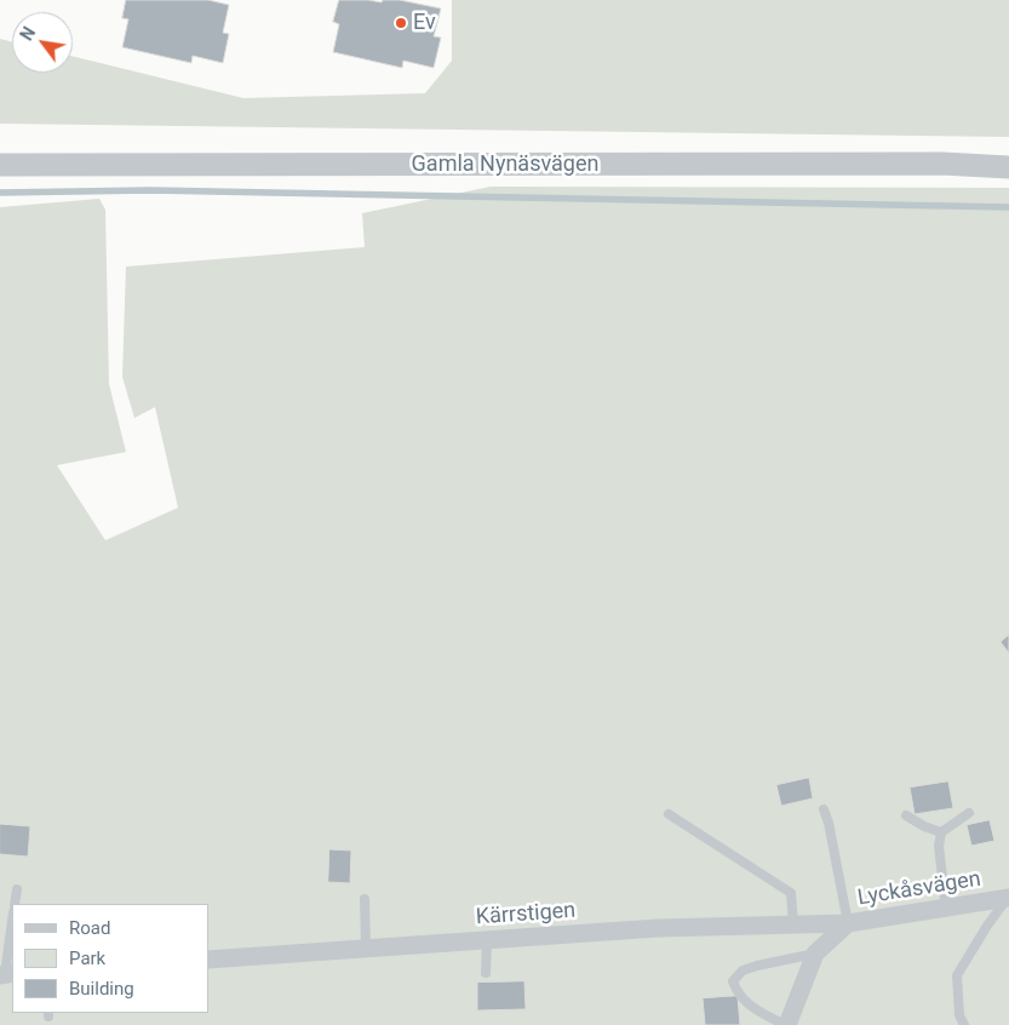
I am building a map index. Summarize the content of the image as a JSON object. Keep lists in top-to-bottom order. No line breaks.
{"streets":{"street":["Gamla Nynäsvägen","Lyckåsvägen","Kärrstigen"]},"crossings":[["Lyckåsvägen","Kärrstigen"]],"places":["Ev"],"legend":["Road","Park","Building"],"north":"top left"}
